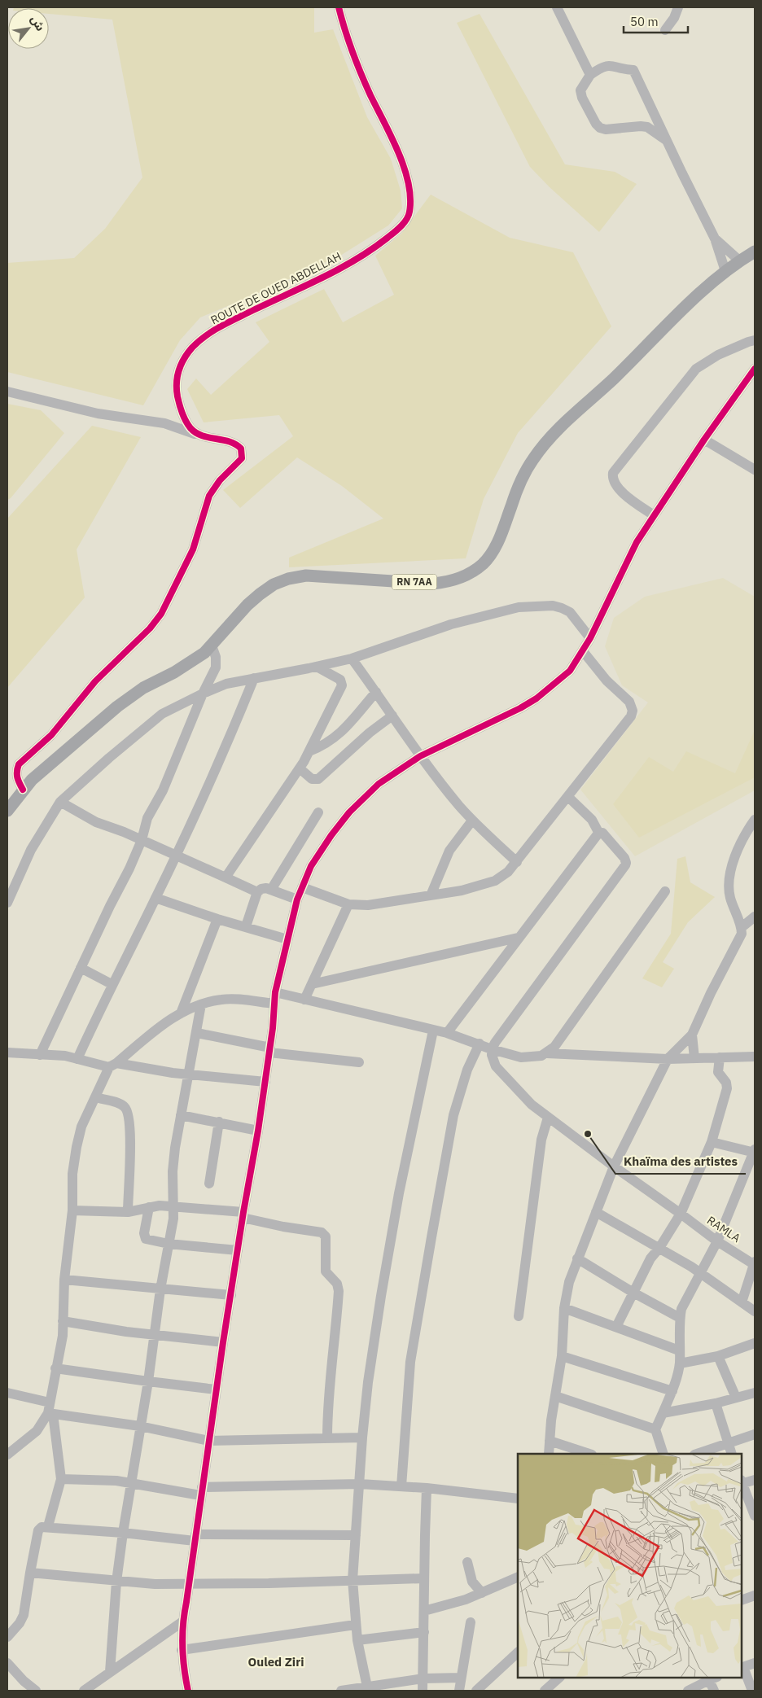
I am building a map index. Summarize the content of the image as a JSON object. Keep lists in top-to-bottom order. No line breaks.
{"streets":{"main road":["RN 7AA"],"street":["ROUTE DE OUED ABDELLAH","RAMLA"]},"districts":["Ouled Ziri"],"places":["Khaïma des artistes"],"scale_bar":"50 m","north":"top right"}
